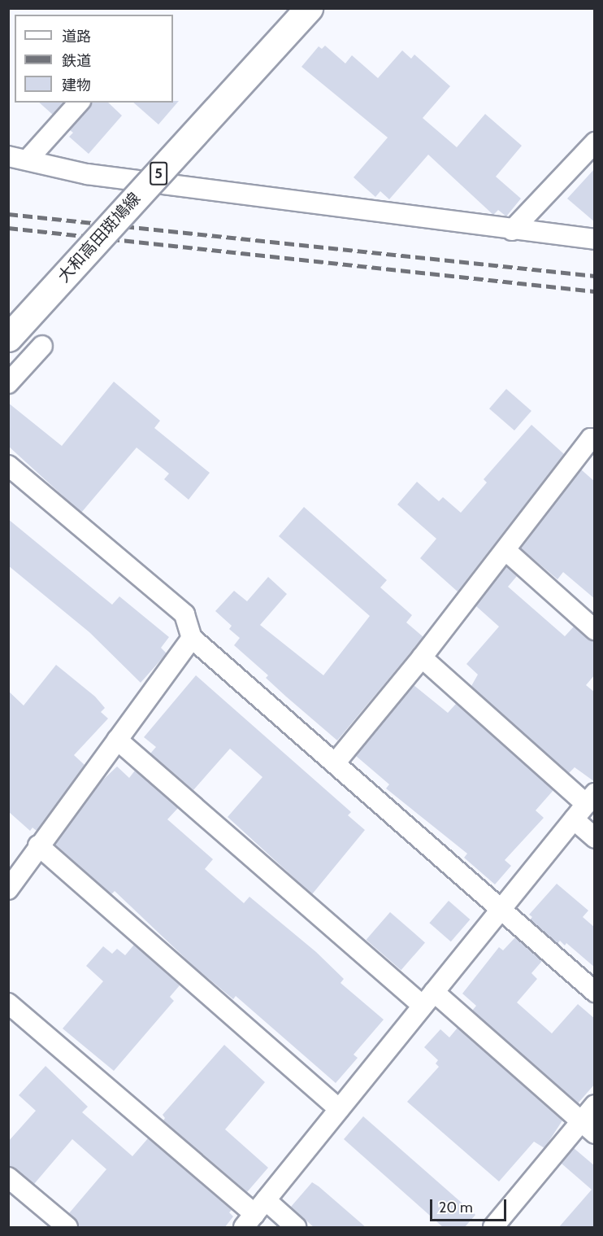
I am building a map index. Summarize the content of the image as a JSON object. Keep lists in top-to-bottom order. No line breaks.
{"streets":{"main road":["5","大和高田斑鳩線"]},"legend":["道路","鉄道","建物"],"scale_bar":"20 m"}
